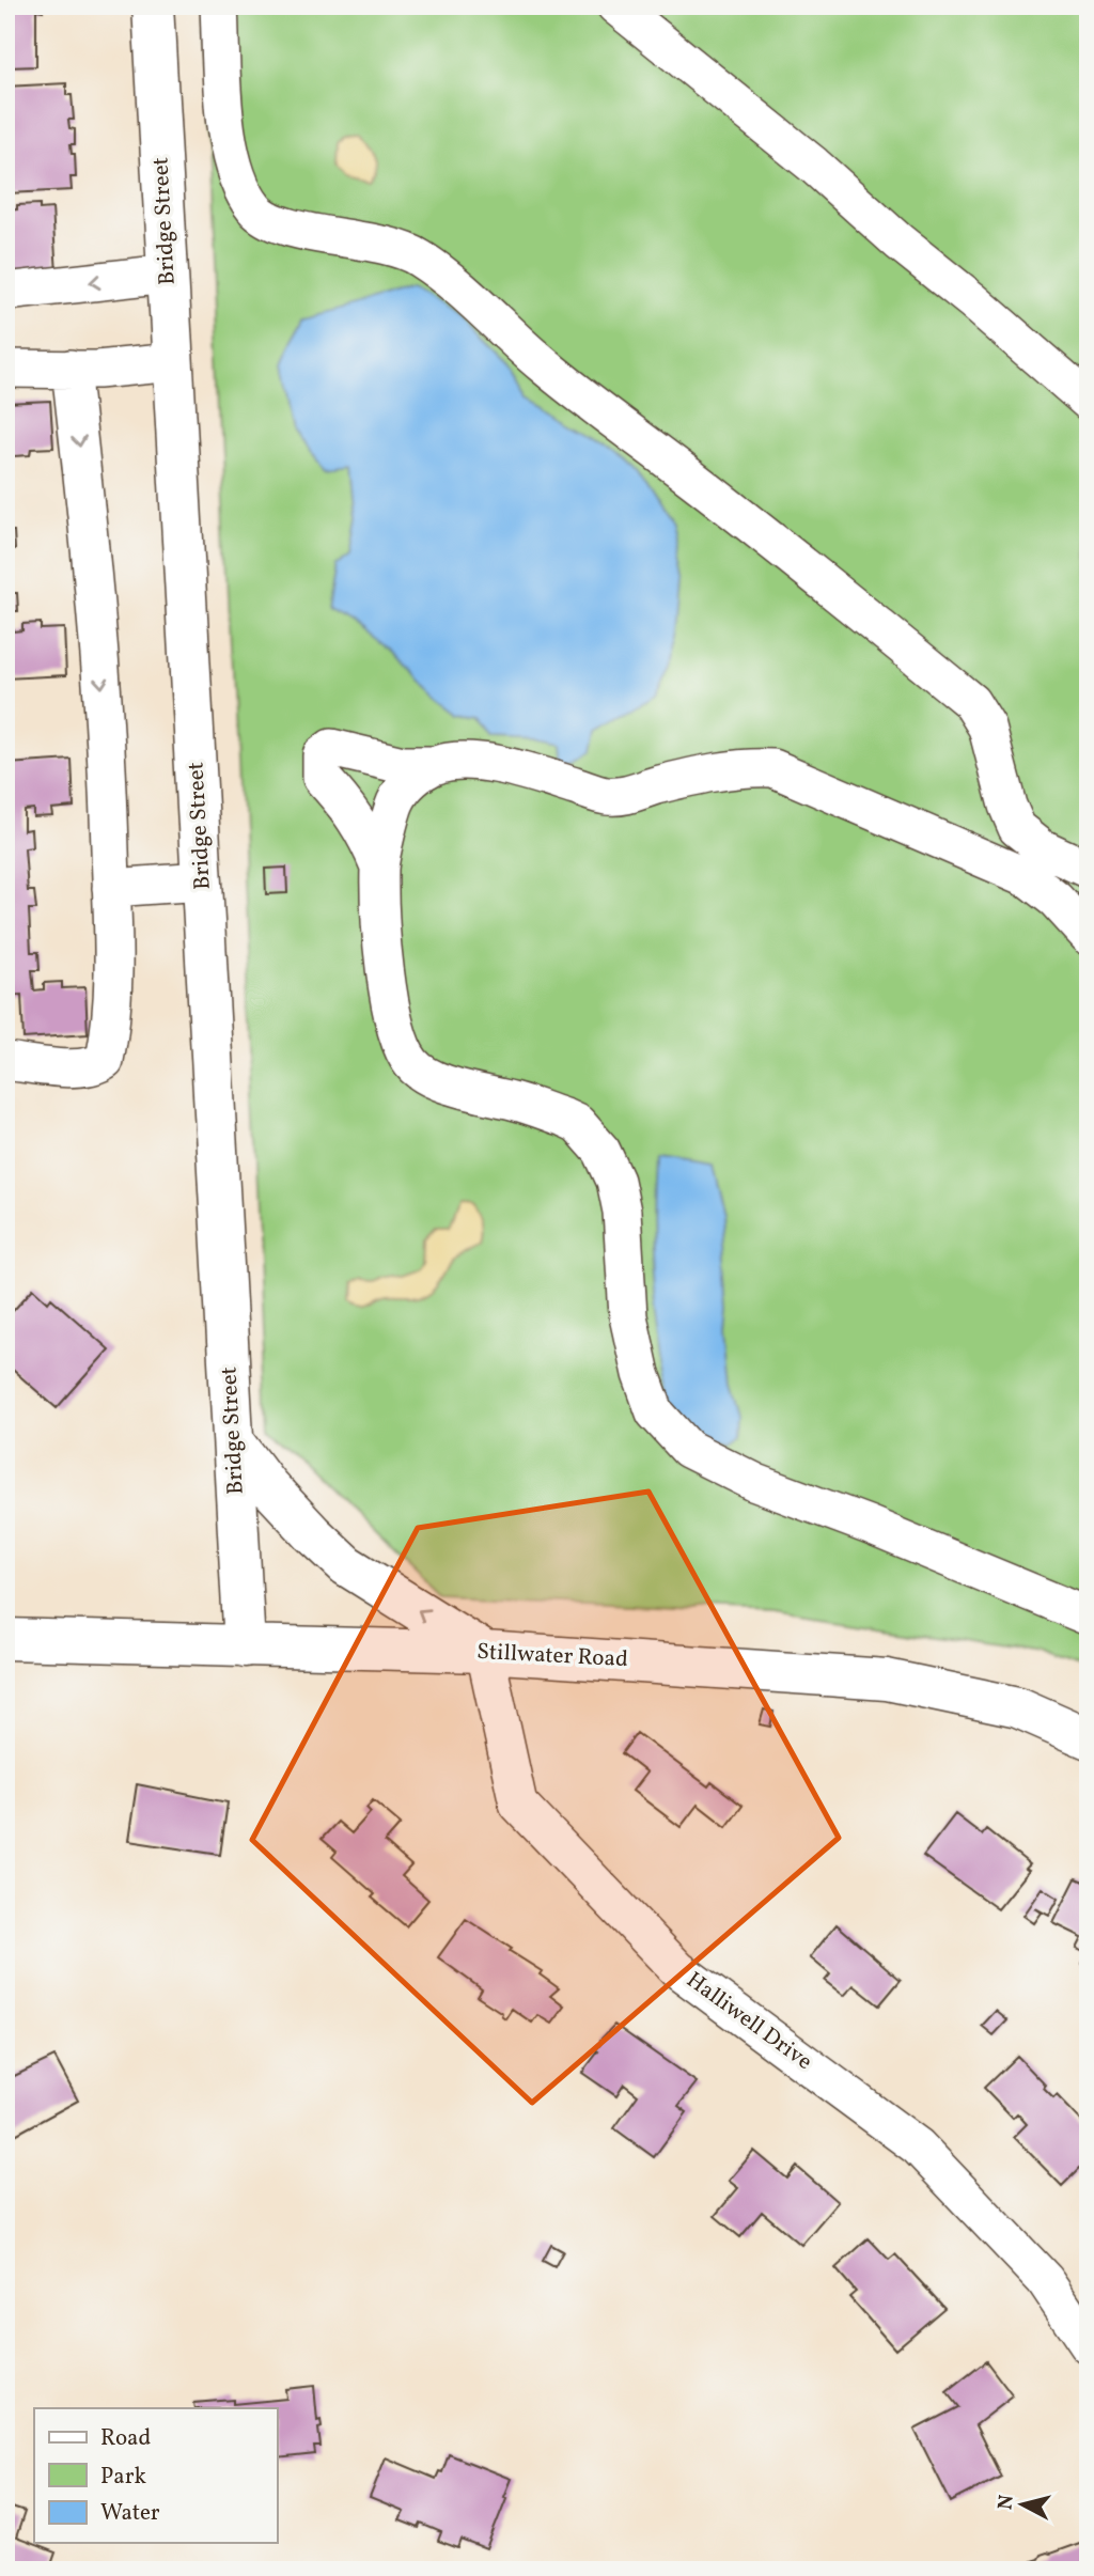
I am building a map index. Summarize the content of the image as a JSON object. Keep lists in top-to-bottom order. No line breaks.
{"streets":{"main road":["Bridge Street","Stillwater Road"],"street":["Halliwell Drive"]},"crossings":[["Bridge Street","Stillwater Road"],["Stillwater Road","Halliwell Drive"]],"legend":["Road","Park","Water"],"north":"left"}
